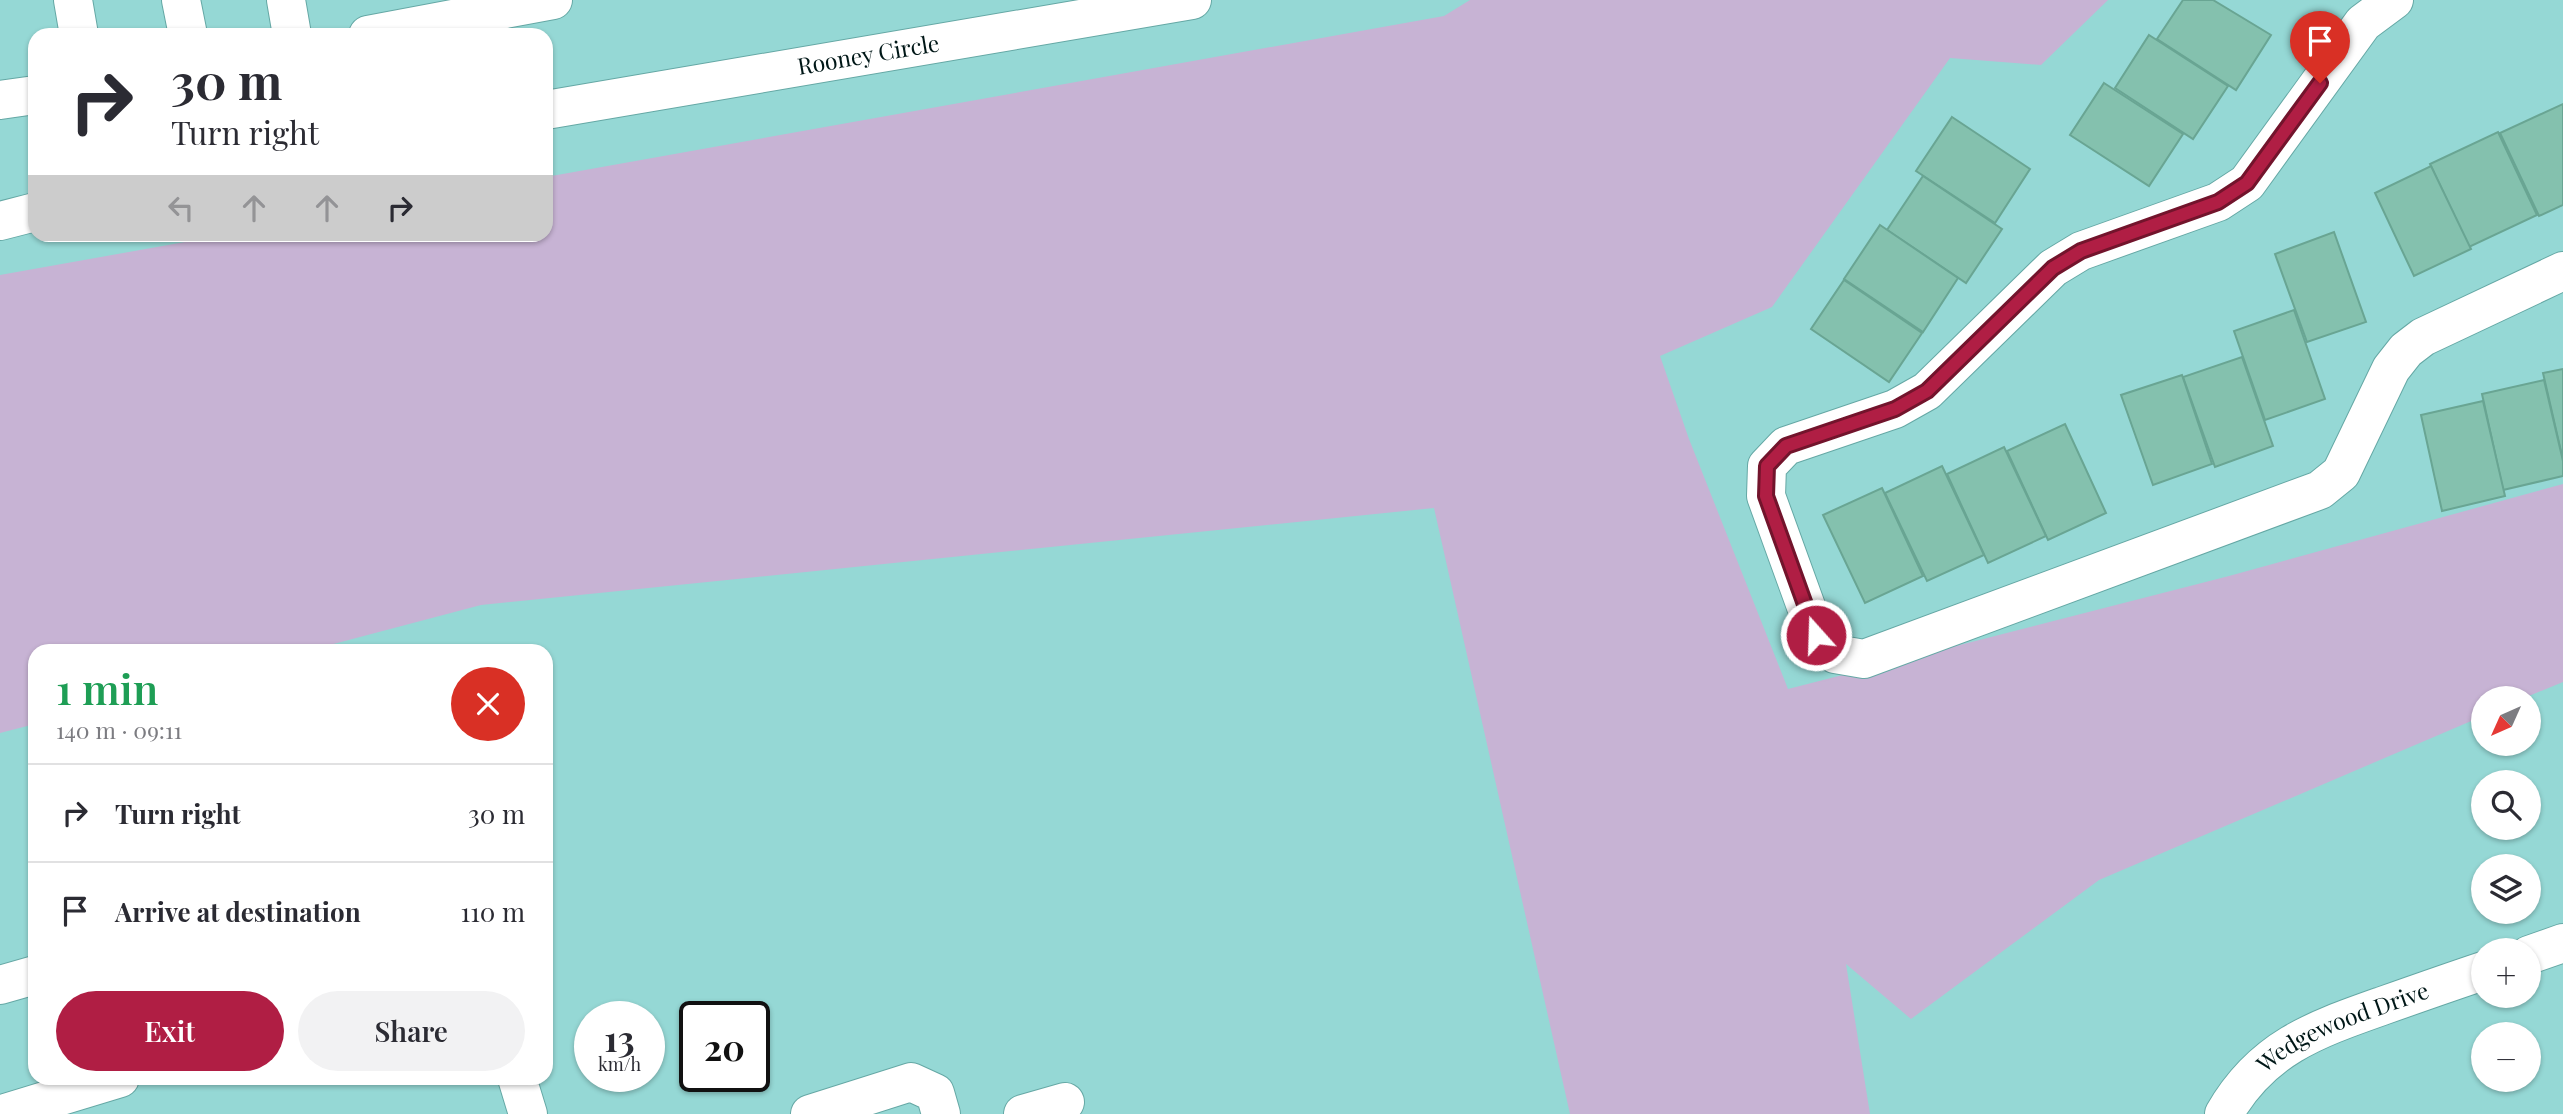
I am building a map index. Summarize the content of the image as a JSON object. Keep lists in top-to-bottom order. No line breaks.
{"streets":{"street":["Rooney Circle","Wedgewood Drive"]},"north":"bottom left","page":{"turn":["30 m","Turn right"],"heading":["1 min","140 m · 09:11"],"map_buttons":["+","−"],"list":[{"name":"Turn right","value":"30 m"},{"name":"Arrive at destination","value":"110 m"}],"buttons":["Exit","Share"],"speed":"13 km/h","limit":"20"}}
